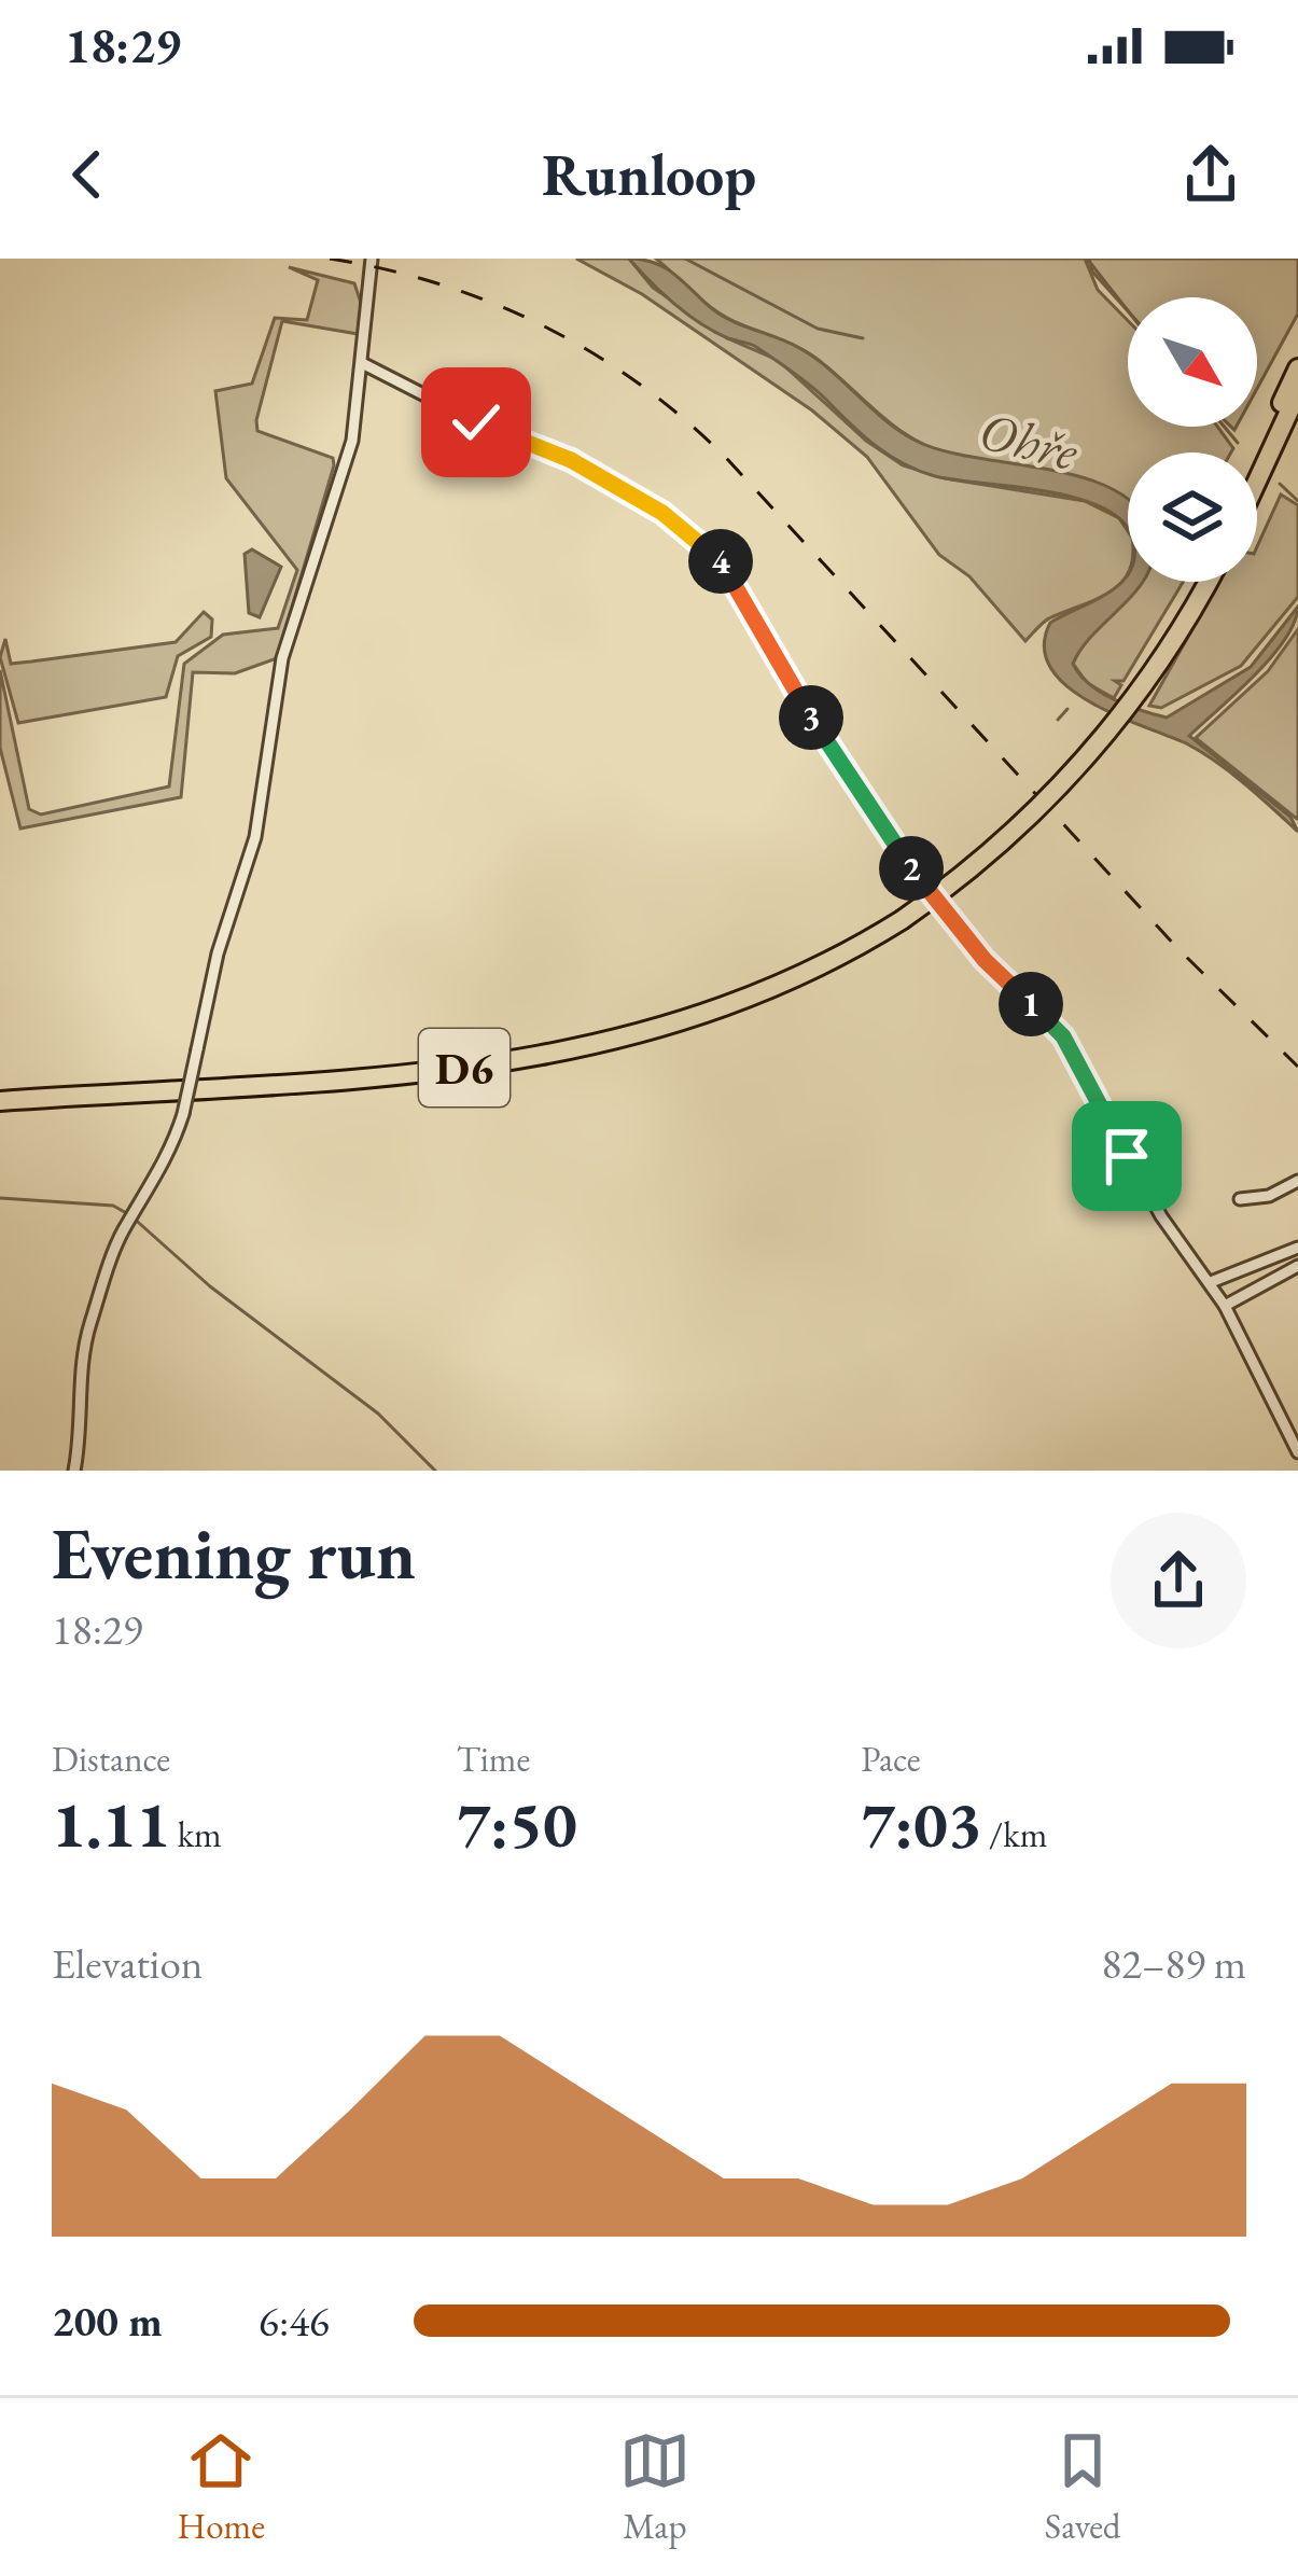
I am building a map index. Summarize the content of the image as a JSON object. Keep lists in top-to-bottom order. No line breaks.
{"streets":{"highway":["D6"]},"water":["Ohře"],"north":"bottom right","page":{"status":"18:29","header":"Runloop","pins":["4","3","2","1"],"heading":["Evening run","18:29"],"stats":[["Distance","1.11 km"],["Time","7:50"],["Pace","7:03 /km"]],"chart":["Elevation","82–89 m"],"list":[{"name":"200 m","note":"6:46"}],"tabs":["Home","Map","Saved"]}}
